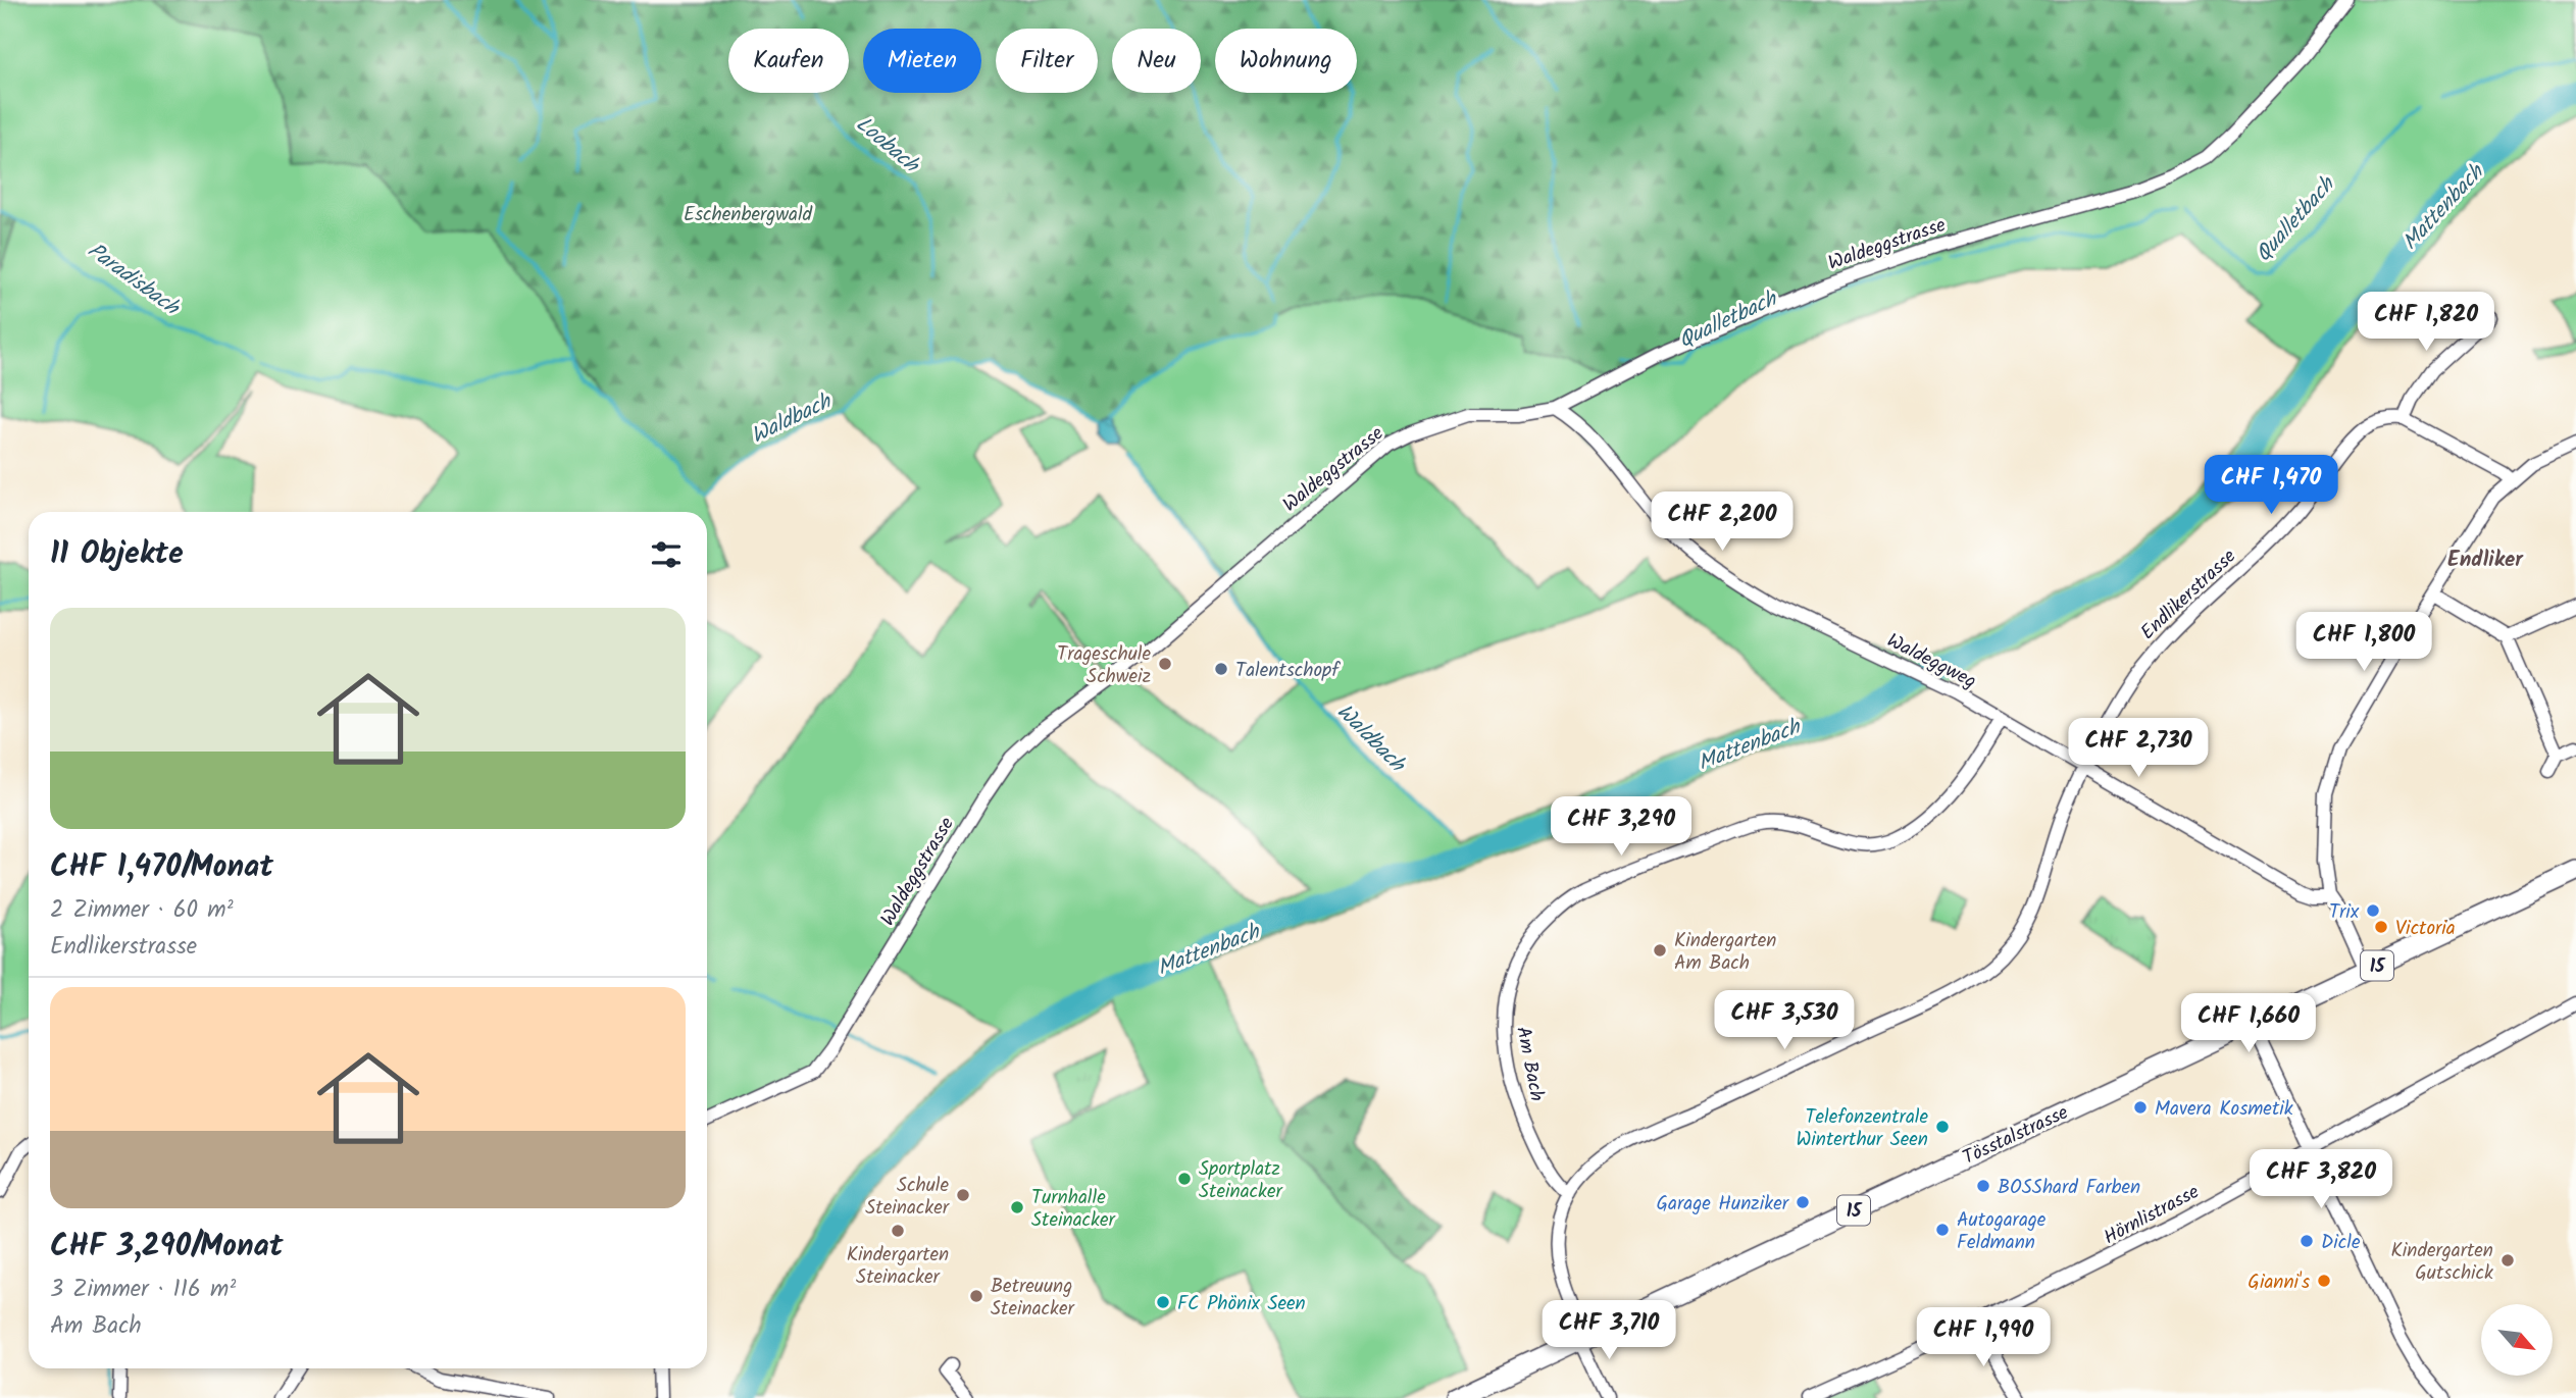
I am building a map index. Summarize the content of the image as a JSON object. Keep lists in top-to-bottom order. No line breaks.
{"streets":{"main road":["15","Tösstalstrasse"],"street":["Waldeggstrasse","Endlikerstrasse","Waldeggweg","Am Bach","Hörnlistrasse"]},"crossings":[["Waldeggstrasse","Waldeggweg"],["Endlikerstrasse","Waldeggweg"],["Endlikerstrasse","Am Bach"],["Endlikerstrasse","Tösstalstrasse"],["Waldeggweg","Am Bach"]],"districts":["Endliker"],"water":["Loobach","Mattenbach","Qualletbach","Paradisbach","Waldbach"],"parks":["Eschenbergwald"],"places":["Trageschule Schweiz","Talentschopf","Trix","Victoria","Kindergarten Am Bach","Mavera Kosmetik","Telefonzentrale Winterthur Seen","Sportplatz Steinacker","BOSShard Farben","Schule Steinacker","Garage Hunziker","Turnhalle Steinacker","Autogarage Feldmann","Kindergarten Steinacker","Dicle","Kindergarten Gutschick","Gianni's","Betreuung Steinacker","FC Phönix Seen"],"north":"bottom right","page":{"chip":["Kaufen","Mieten","Filter","Neu","Wohnung"],"price":["CHF 1,820","CHF 1,470","CHF 2,200","CHF 1,800","CHF 2,730","CHF 3,290","CHF 3,530","CHF 1,660","CHF 3,820","CHF 3,710","CHF 1,990"],"heading":"11 Objekte","list":[{"name":"CHF 1,470/Monat","note":"2 Zimmer · 60 m² · Endlikerstrasse"},{"name":"CHF 3,290/Monat","note":"3 Zimmer · 116 m² · Am Bach"}]}}
